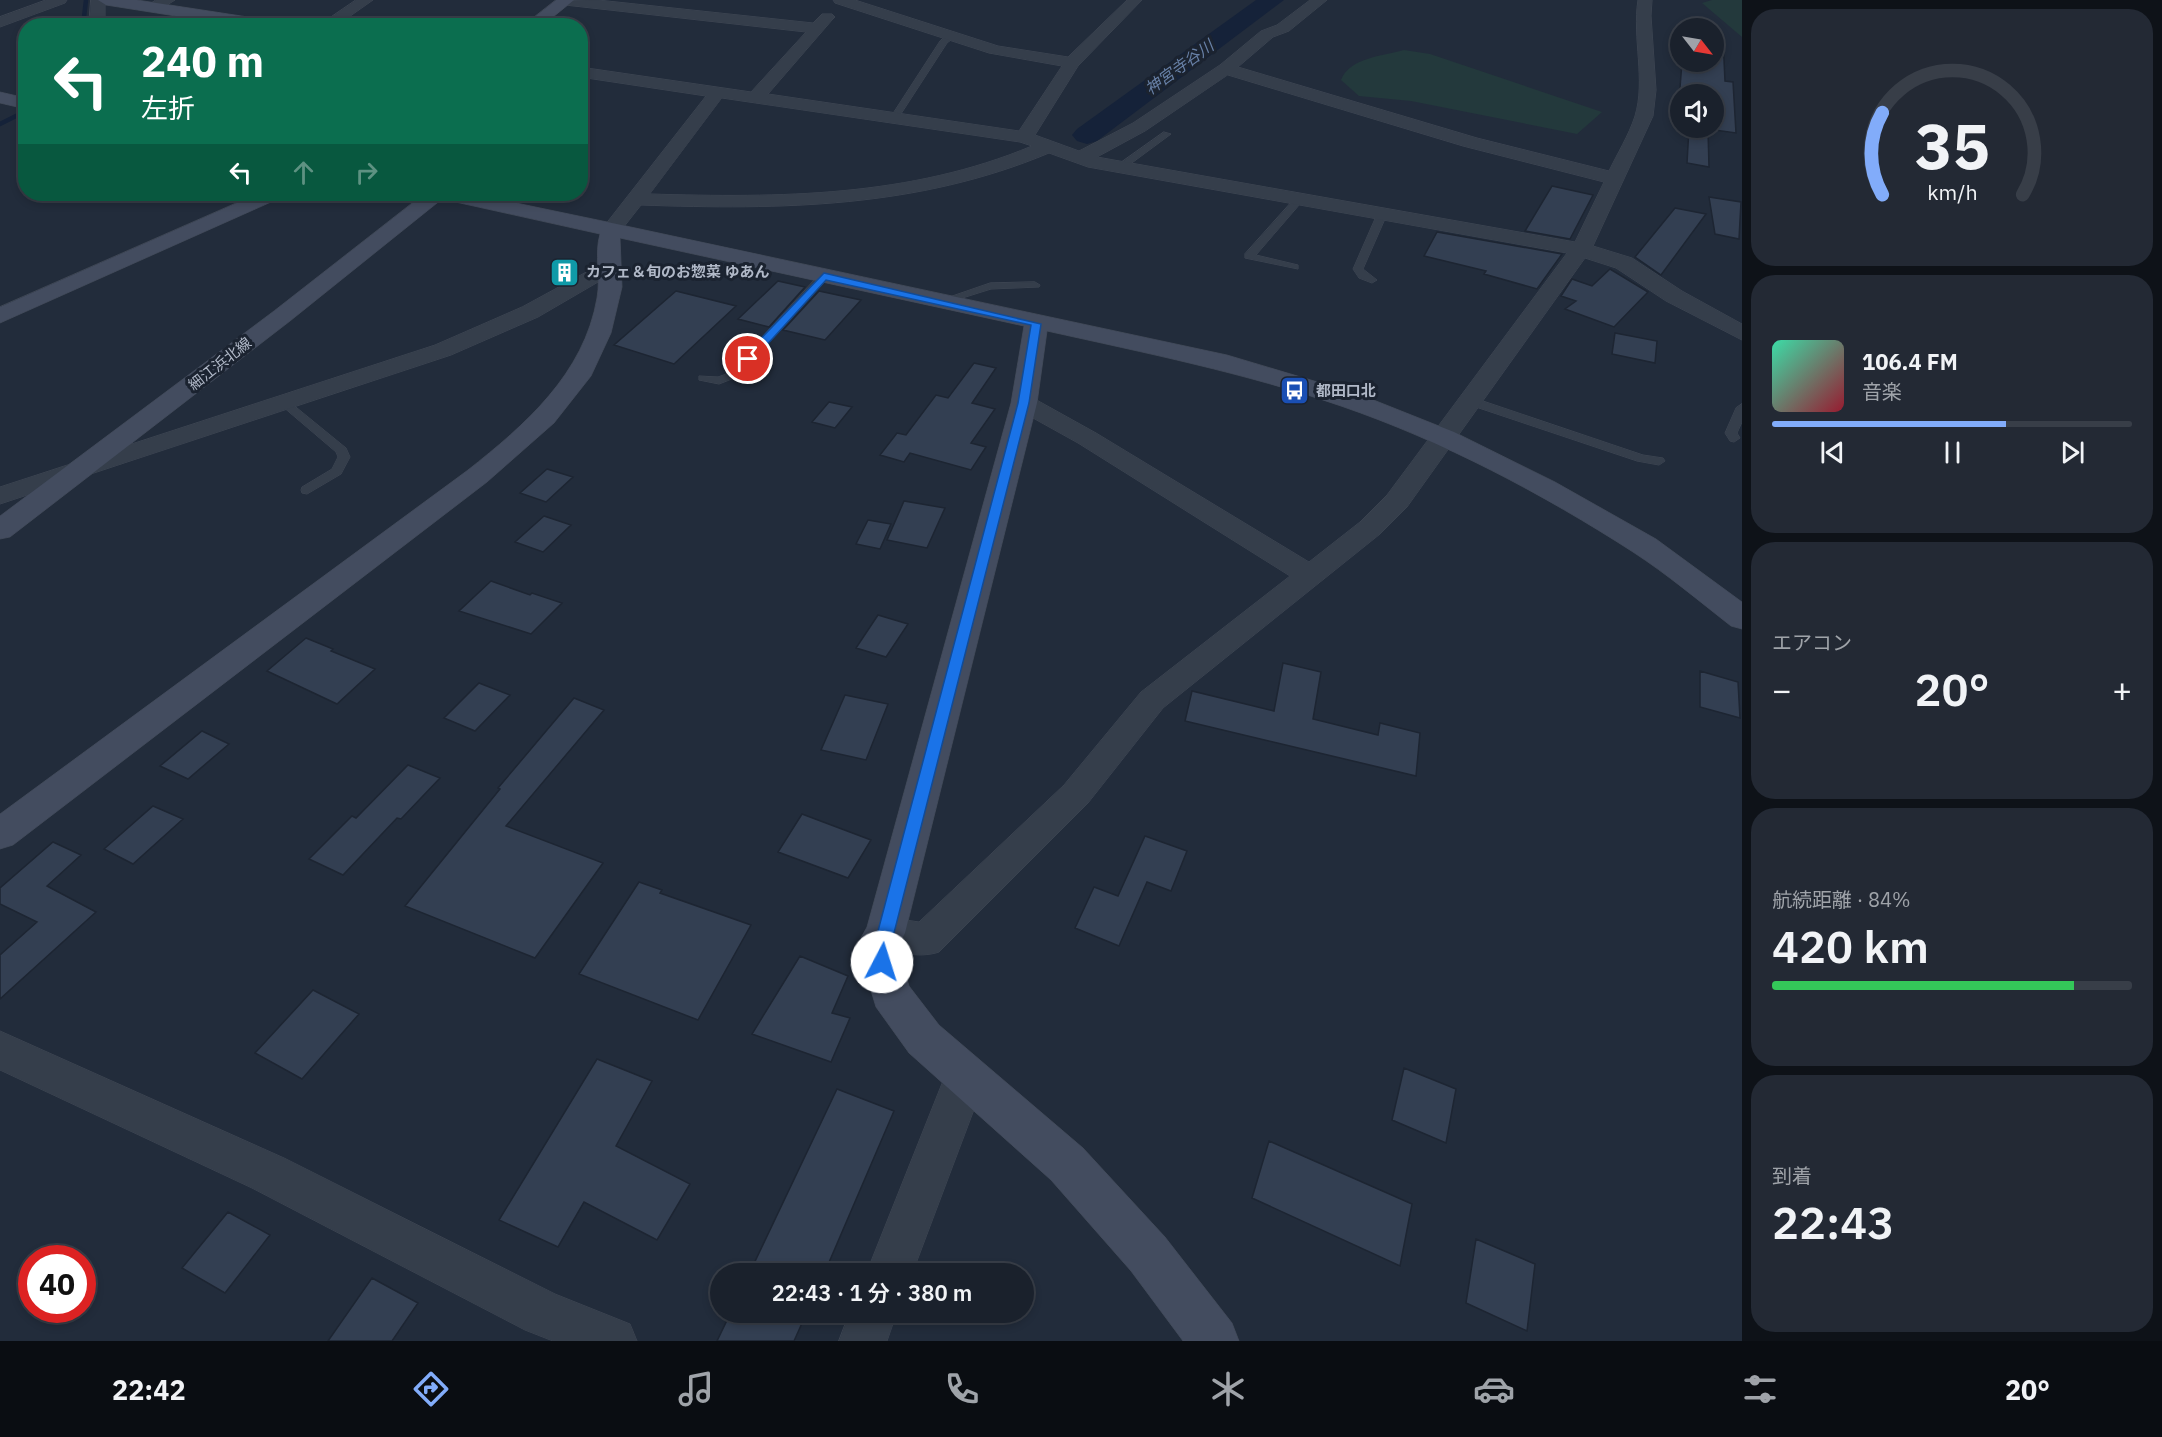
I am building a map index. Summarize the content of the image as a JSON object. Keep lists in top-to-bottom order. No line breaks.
{"streets":{"street":["細江浜北線"]},"water":["神宮寺谷川"],"places":{"building":["カフェ＆旬のお惣菜 ゆあん"],"bus stop":["都田口北"]},"north":"bottom right","page":{"turn":["240 m","左折"],"song":["106.4 FM","音楽"],"tile":["エアコン",["航続距離 · 84%","420 km"],["到着","22:43"]],"heat":["−","20°","+"],"limit":"40","trip":"22:43 · 1 分 · 380 m","tabs":["22:42","20°"],"gauge":["35","km/h"]}}
